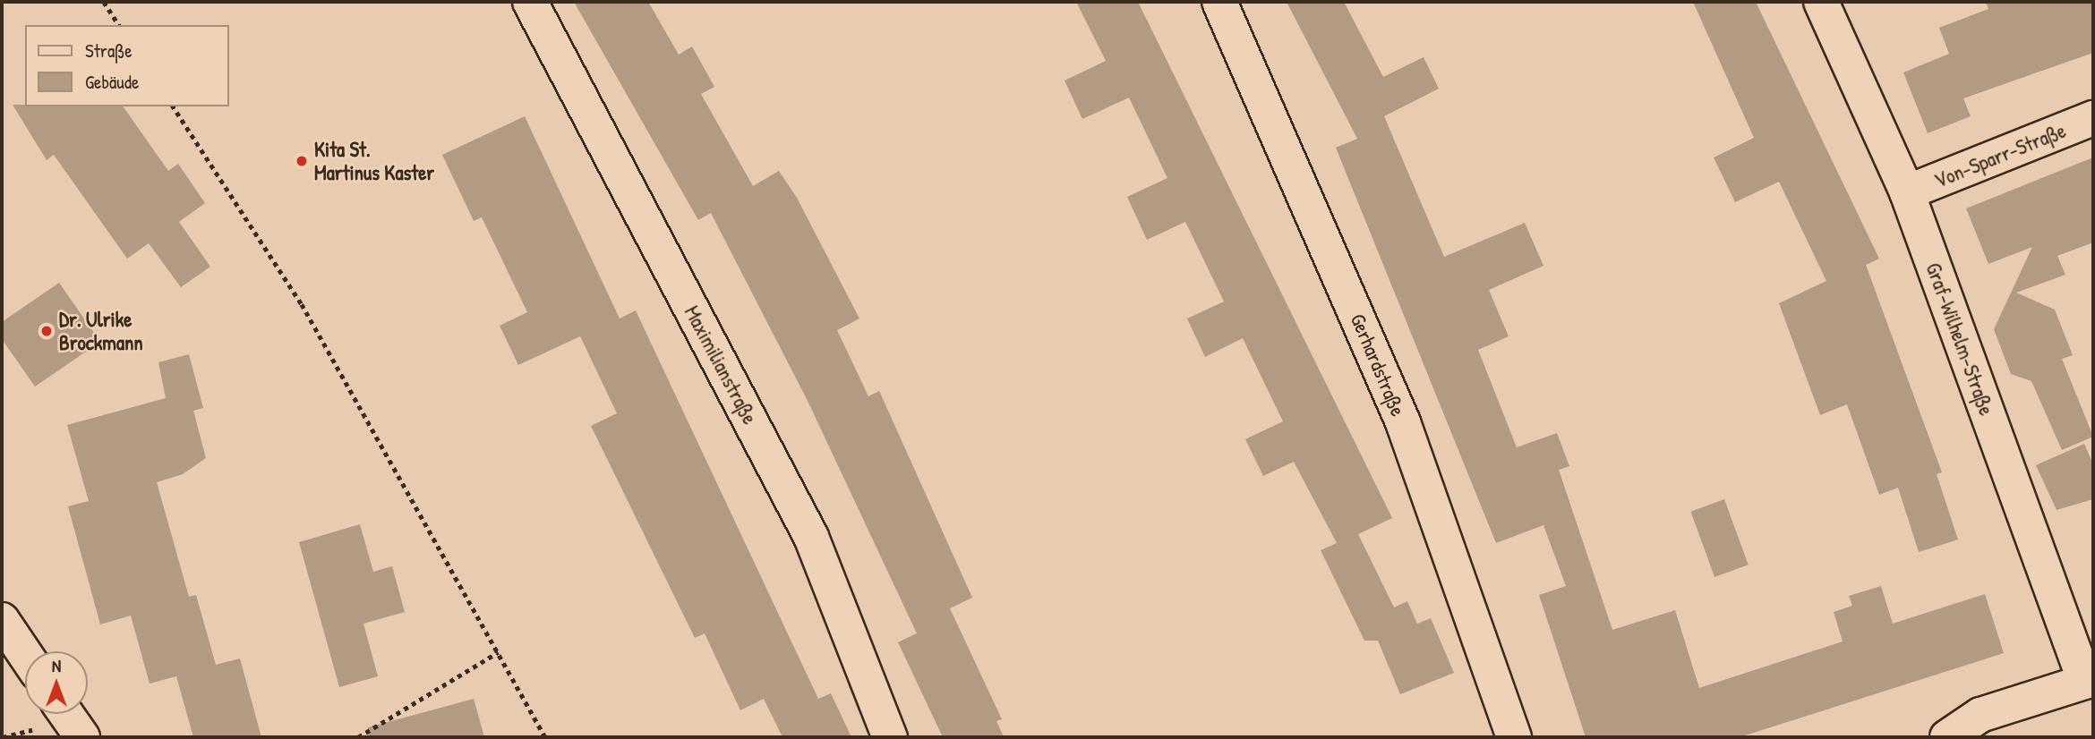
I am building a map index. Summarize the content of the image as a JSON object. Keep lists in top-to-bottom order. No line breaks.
{"streets":{"street":["Von-Sparr-Straße","Graf-Wilhelm-Straße","Maximilianstraße","Gerhardstraße"]},"crossings":[["Von-Sparr-Straße","Graf-Wilhelm-Straße"]],"places":["Kita St. Martinus Kaster","Dr. Ulrike Brockmann"],"legend":["Straße","Gebäude"],"north":"top"}
